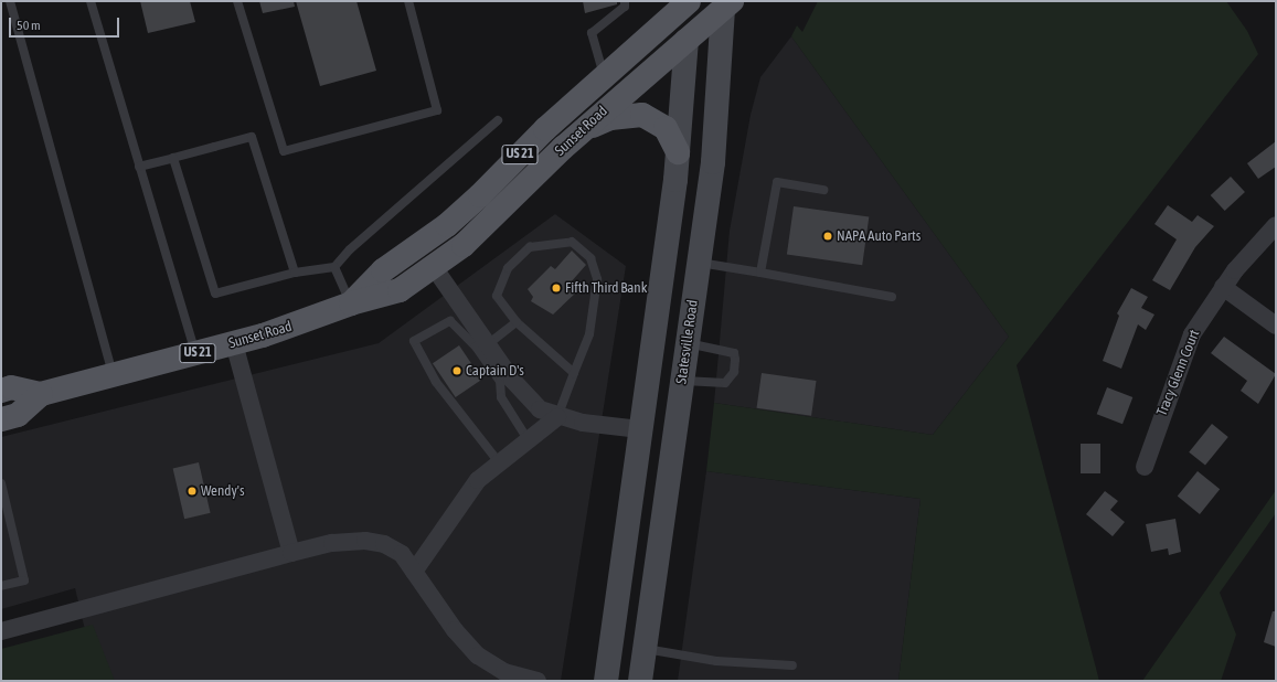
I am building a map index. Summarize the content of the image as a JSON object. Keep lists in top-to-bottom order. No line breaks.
{"streets":{"main road":["Sunset Road","US 21","Statesville Road"],"street":["Tracy Glenn Court"]},"crossings":[["Sunset Road","Statesville Road"]],"places":["NAPA Auto Parts","Fifth Third Bank","Captain D's","Wendy's"],"scale_bar":"50 m"}
